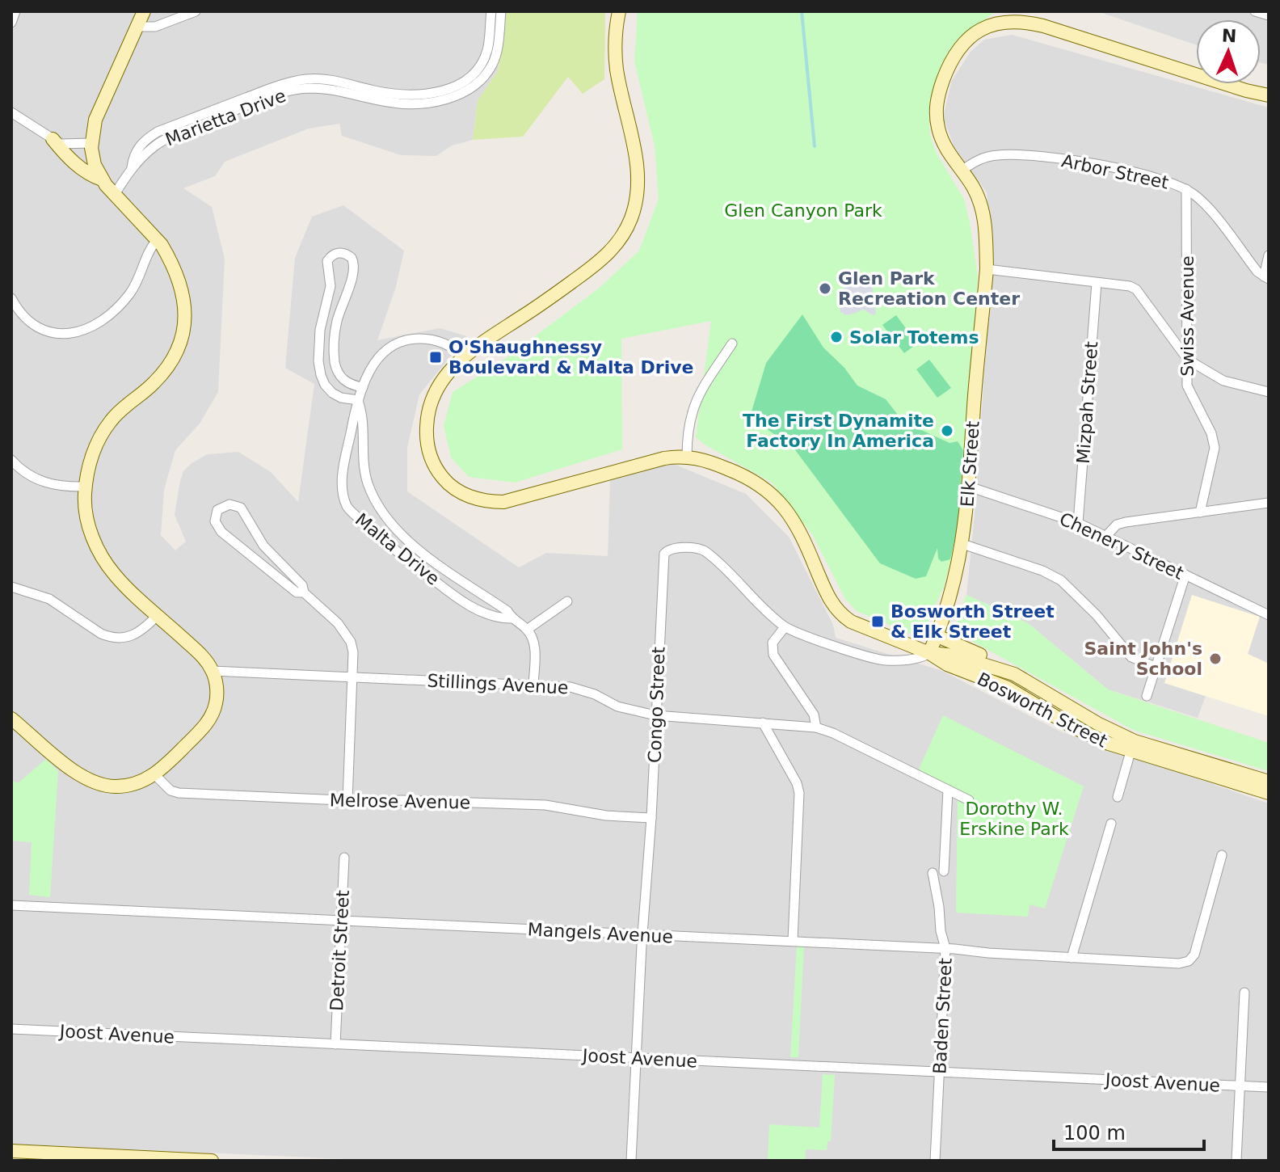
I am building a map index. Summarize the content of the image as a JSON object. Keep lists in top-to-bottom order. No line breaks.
{"streets":{"main road":["Elk Street","Bosworth Street"],"street":["Marietta Drive","Arbor Street","Swiss Avenue","Mizpah Street","Chenery Street","Malta Drive","Stillings Avenue","Congo Street","Melrose Avenue","Mangels Avenue","Detroit Street","Baden Street","Joost Avenue"]},"crossings":[["Arbor Street","Swiss Avenue"],["Arbor Street","Elk Street"],["Mizpah Street","Chenery Street"],["Elk Street","Chenery Street"],["Elk Street","Congo Street"],["Elk Street","Bosworth Street"],["Stillings Avenue","Congo Street"],["Congo Street","Bosworth Street"],["Congo Street","Melrose Avenue"],["Congo Street","Mangels Avenue"],["Congo Street","Joost Avenue"],["Mangels Avenue","Detroit Street"],["Mangels Avenue","Baden Street"],["Detroit Street","Joost Avenue"],["Baden Street","Joost Avenue"]],"parks":["Glen Canyon Park","Dorothy W. Erskine Park"],"places":{"other":["Glen Park Recreation Center","Solar Totems","The First Dynamite Factory In America","Saint John's School"],"transit":["O'Shaughnessy Boulevard & Malta Drive","Bosworth Street & Elk Street"]},"scale_bar":"100 m","north":"top"}
